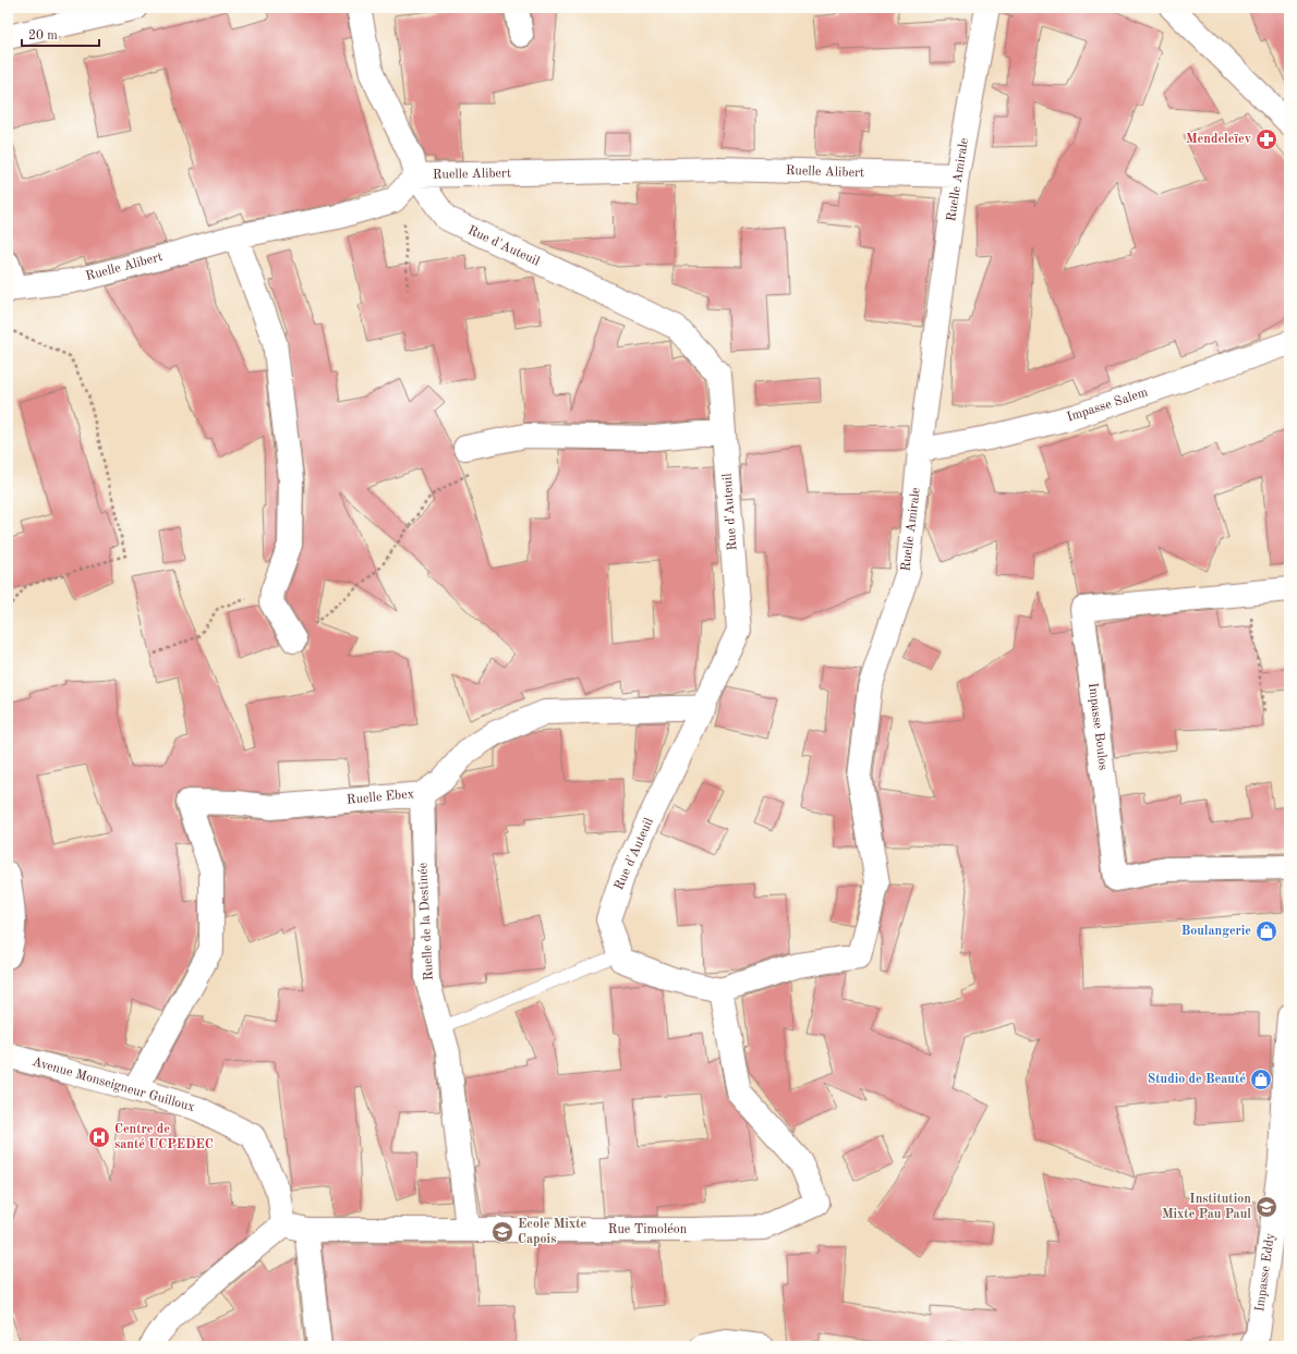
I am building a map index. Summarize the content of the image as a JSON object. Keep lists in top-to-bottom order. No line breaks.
{"streets":{"street":["Ruelle Alibert","Ruelle Amirale","Rue d'Auteuil","Impasse Salem","Impasse Boulos","Ruelle Ebex","Ruelle de la Destinée","Avenue Monseigneur Guilloux","Rue Timoléon","Impasse Eddy"]},"crossings":[["Ruelle Alibert","Ruelle Amirale"],["Ruelle Alibert","Rue d'Auteuil"],["Ruelle Amirale","Impasse Salem"],["Ruelle Amirale","Rue Timoléon"],["Rue d'Auteuil","Ruelle Ebex"],["Ruelle Ebex","Ruelle de la Destinée"],["Ruelle Ebex","Avenue Monseigneur Guilloux"],["Ruelle de la Destinée","Rue Timoléon"],["Avenue Monseigneur Guilloux","Rue Timoléon"]],"places":{"pharmacy":["Mendeleïev"],"shop":["Boulangerie","Studio de Beauté"],"hospital":["Centre de santé UCPEDEC"],"school or university":["Institution Mixte Pau Paul","Ecole Mixte Capois"]},"scale_bar":"20 m"}
